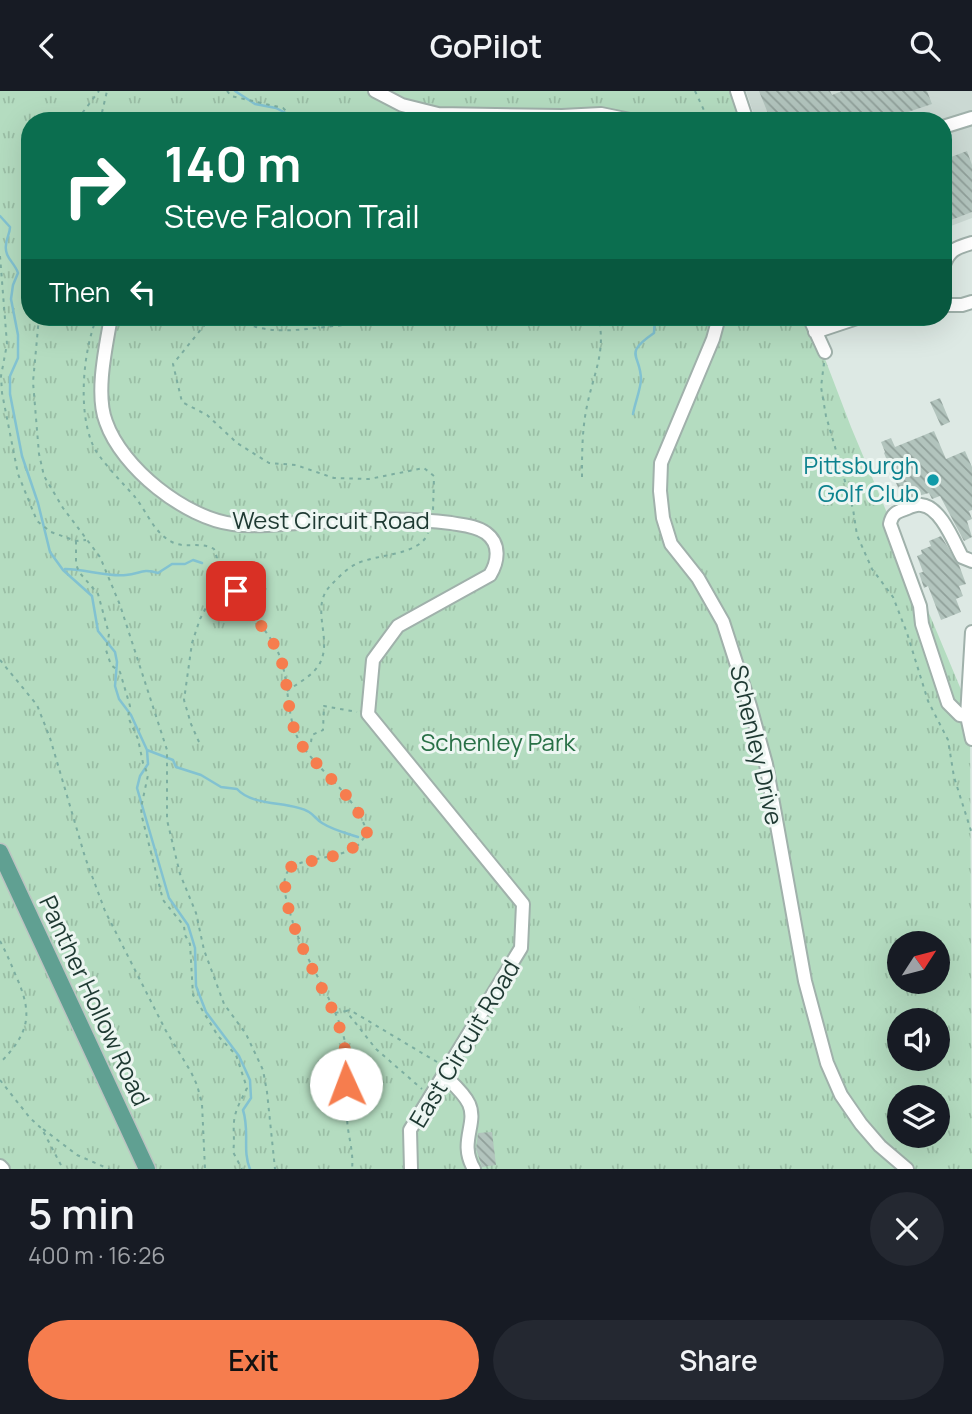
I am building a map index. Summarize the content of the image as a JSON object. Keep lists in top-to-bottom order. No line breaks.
{"streets":{"main road":["Panther Hollow Road"],"street":["West Circuit Road","Schenley Drive","East Circuit Road"]},"crossings":[["West Circuit Road","East Circuit Road"]],"parks":["Schenley Park"],"places":["Pittsburgh Golf Club"],"north":"top right","page":{"header":"GoPilot","turn":["140 m","Steve Faloon Trail"],"then":"Then","heading":["5 min","400 m · 16:26"],"buttons":["Exit","Share"]}}
